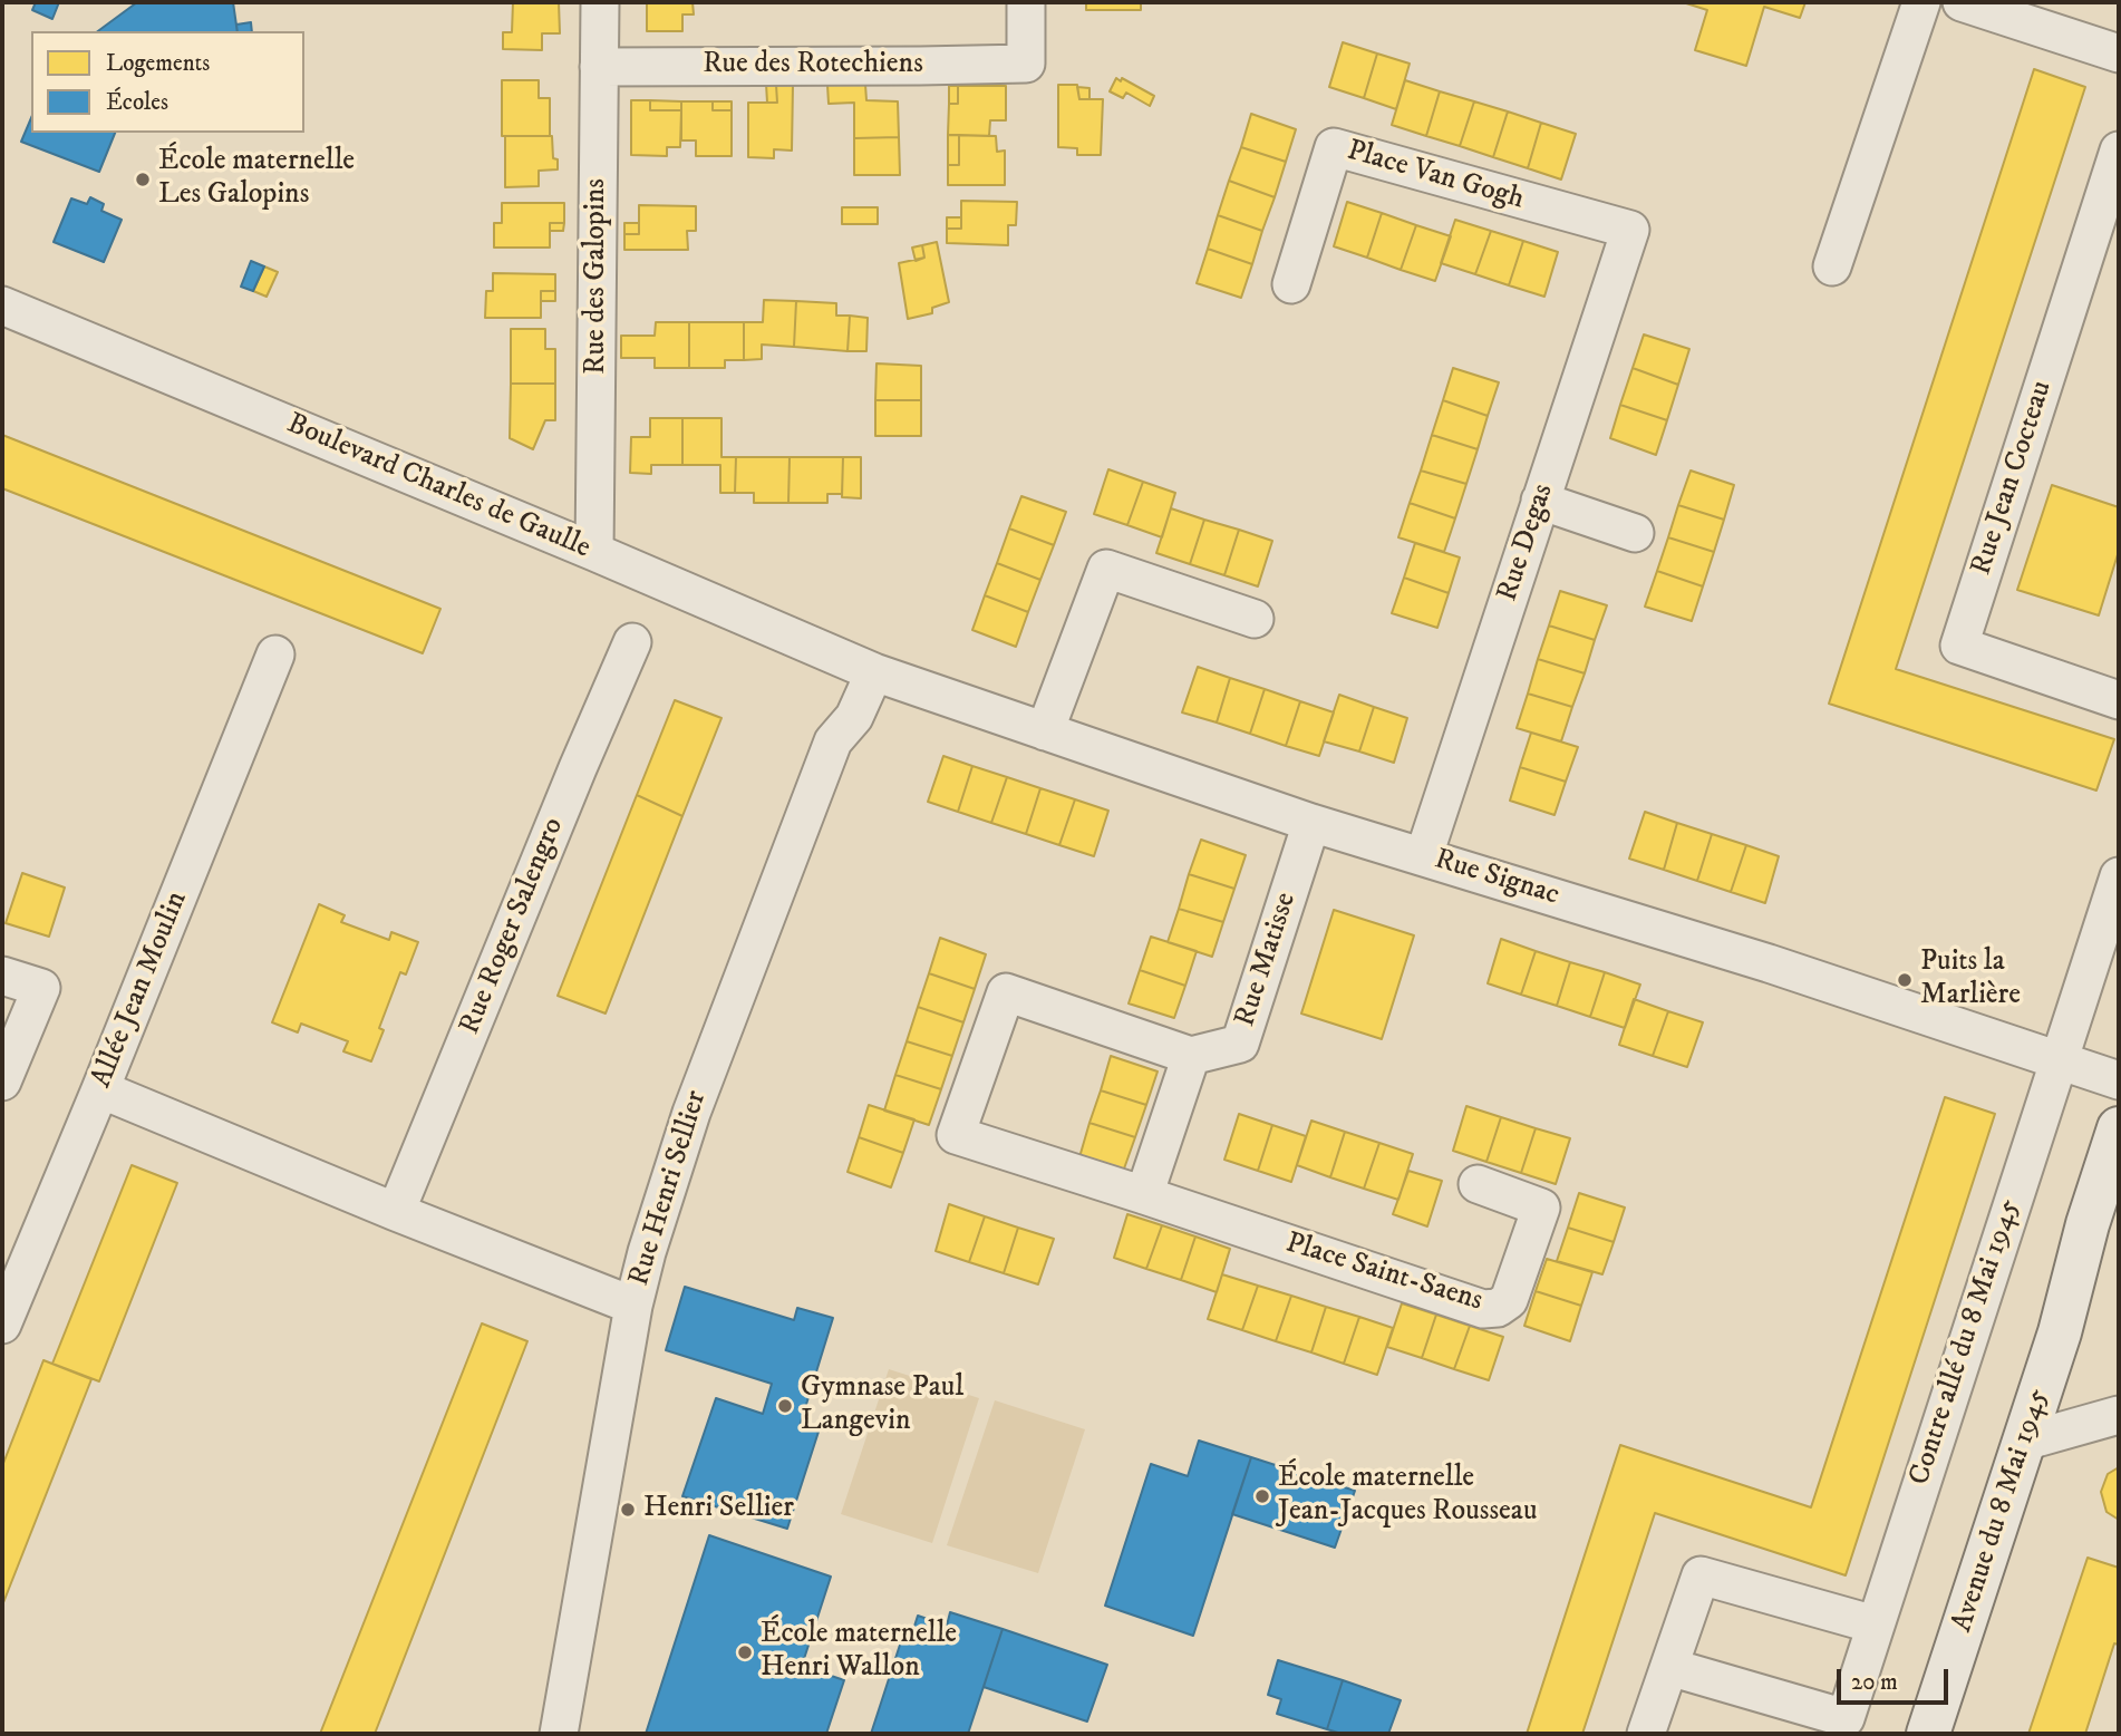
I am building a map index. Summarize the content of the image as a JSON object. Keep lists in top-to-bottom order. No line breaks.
{"streets":{"main road":["Avenue du 8 Mai 1945"],"street":["Rue des Rotechiens","Place Van Gogh","Rue des Galopins","Rue Jean Cocteau","Boulevard Charles de Gaulle","Rue Degas","Rue Signac","Rue Roger Salengro","Rue Matisse","Allée Jean Moulin","Rue Henri Sellier","Place Saint-Saens","Contre allé du 8 Mai 1945"]},"crossings":[["Rue des Rotechiens","Rue des Galopins"],["Place Van Gogh","Rue Degas"],["Rue des Galopins","Boulevard Charles de Gaulle"],["Boulevard Charles de Gaulle","Rue Signac"],["Boulevard Charles de Gaulle","Rue Henri Sellier"],["Rue Degas","Rue Signac"],["Rue Signac","Rue Matisse"],["Rue Signac","Rue Henri Sellier"],["Rue Signac","Contre allé du 8 Mai 1945"]],"places":["École maternelle Les Galopins","Puits la Marlière","Gymnase Paul Langevin","École maternelle Jean-Jacques Rousseau","Henri Sellier","École maternelle Henri Wallon"],"legend":["Logements","Écoles"],"scale_bar":"20 m"}
